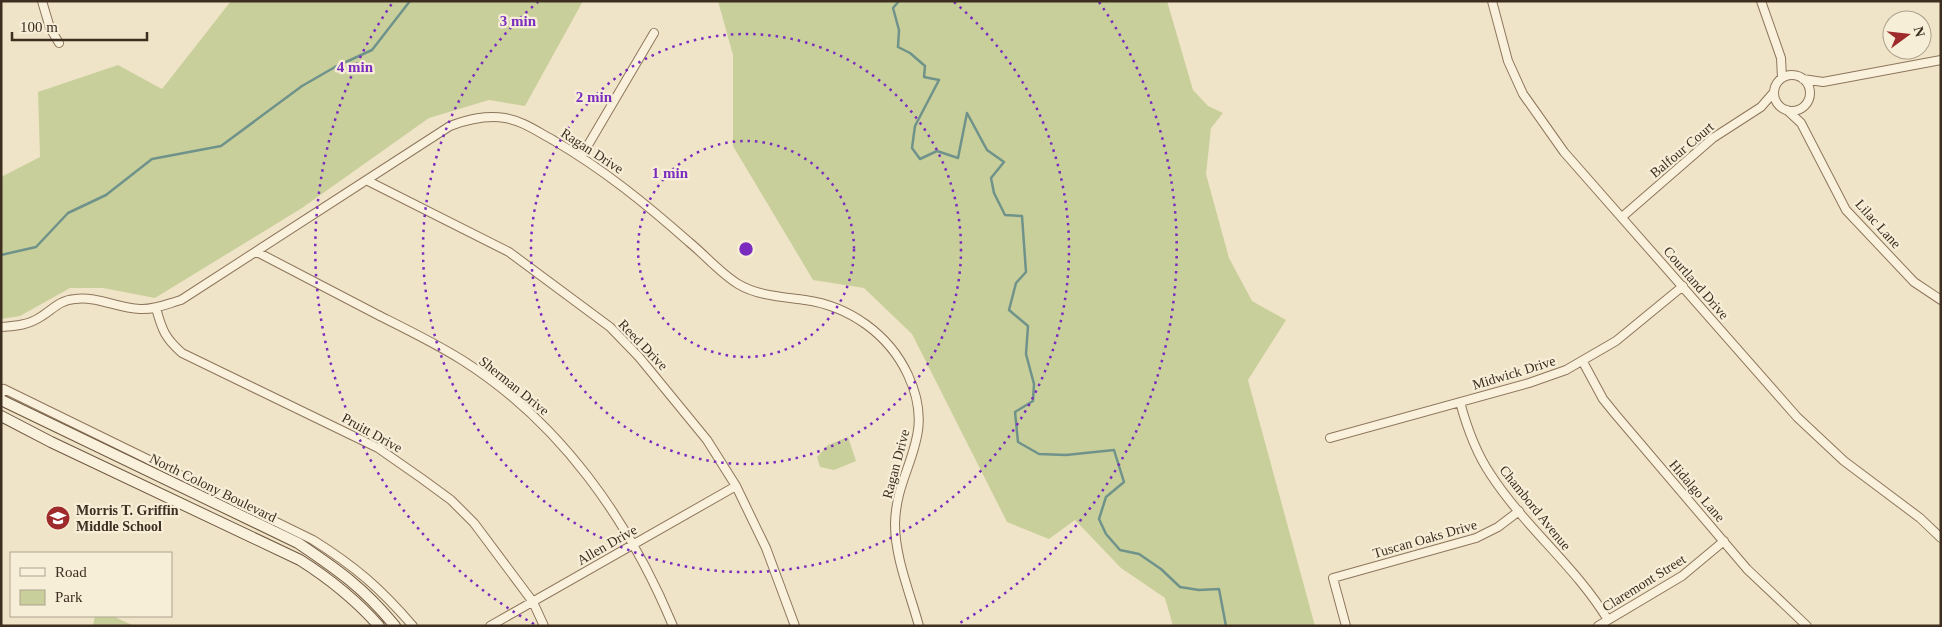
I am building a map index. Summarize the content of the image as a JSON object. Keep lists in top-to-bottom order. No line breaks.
{"streets":{"main road":["North Colony Boulevard"],"street":["Balfour Court","Ragan Drive","Lilac Lane","Courtland Drive","Reed Drive","Midwick Drive","Sherman Drive","Pruitt Drive","Hidalgo Lane","Chambord Avenue","Tuscan Oaks Drive","Allen Drive","Claremont Street"]},"crossings":[["Balfour Court","Lilac Lane"],["Balfour Court","Courtland Drive"],["Ragan Drive","Reed Drive"],["Ragan Drive","Sherman Drive"],["Ragan Drive","Pruitt Drive"],["Courtland Drive","Midwick Drive"],["Reed Drive","Allen Drive"],["Midwick Drive","Hidalgo Lane"],["Midwick Drive","Chambord Avenue"],["Sherman Drive","Allen Drive"],["Pruitt Drive","Allen Drive"],["Hidalgo Lane","Claremont Street"],["Chambord Avenue","Tuscan Oaks Drive"],["Chambord Avenue","Claremont Street"]],"places":{"school or university":["Morris T. Griffin Middle School"]},"legend":["Road","Park"],"scale_bar":"100 m","north":"right","rings":["3 min","4 min","2 min","1 min"]}
